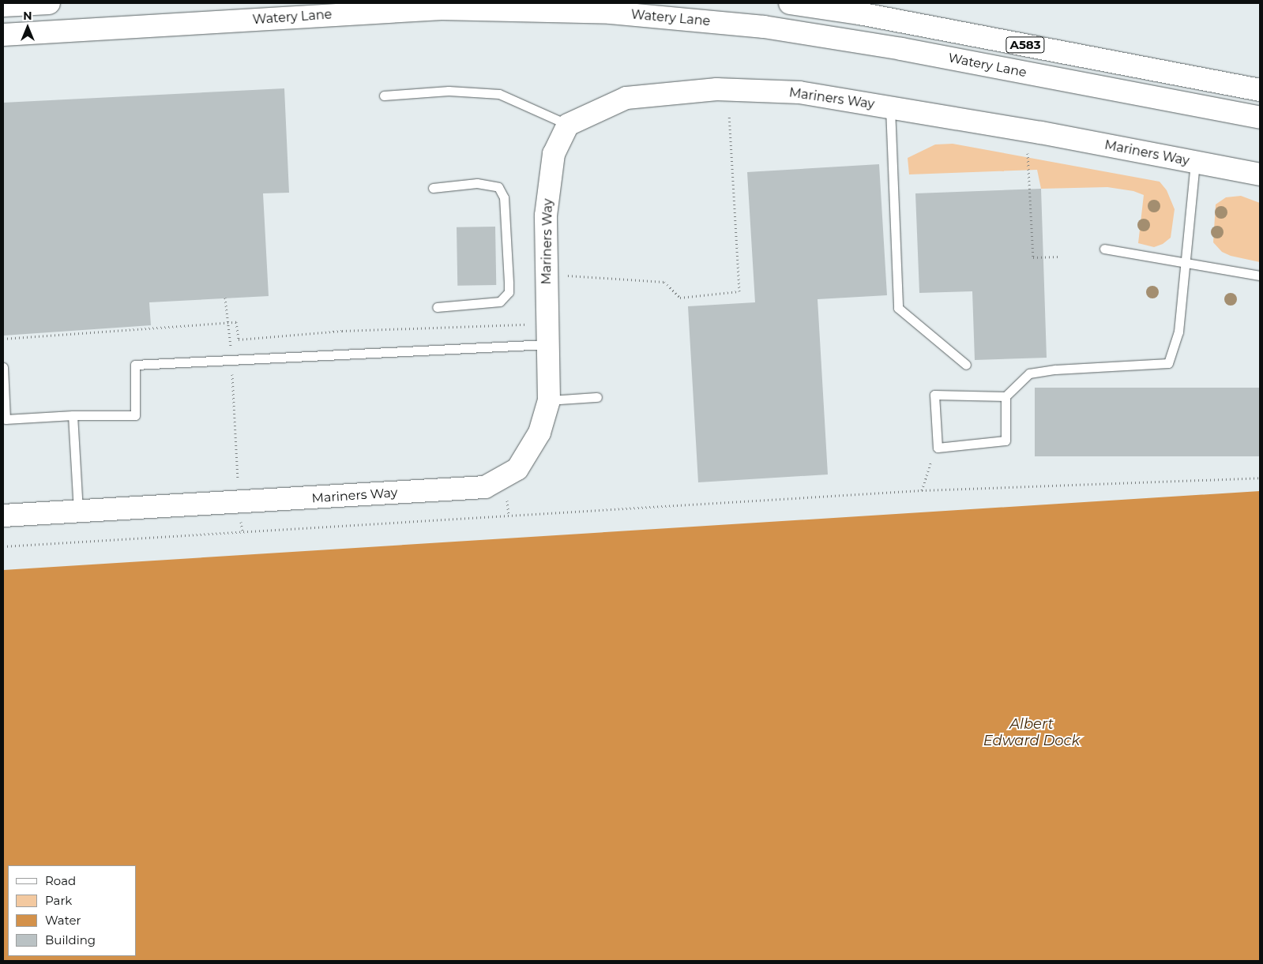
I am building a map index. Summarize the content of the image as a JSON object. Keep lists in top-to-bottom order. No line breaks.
{"streets":{"main road":["Watery Lane","A583","Mariners Way"]},"water":["Albert Edward Dock"],"legend":["Road","Park","Water","Building"],"north":"top"}
